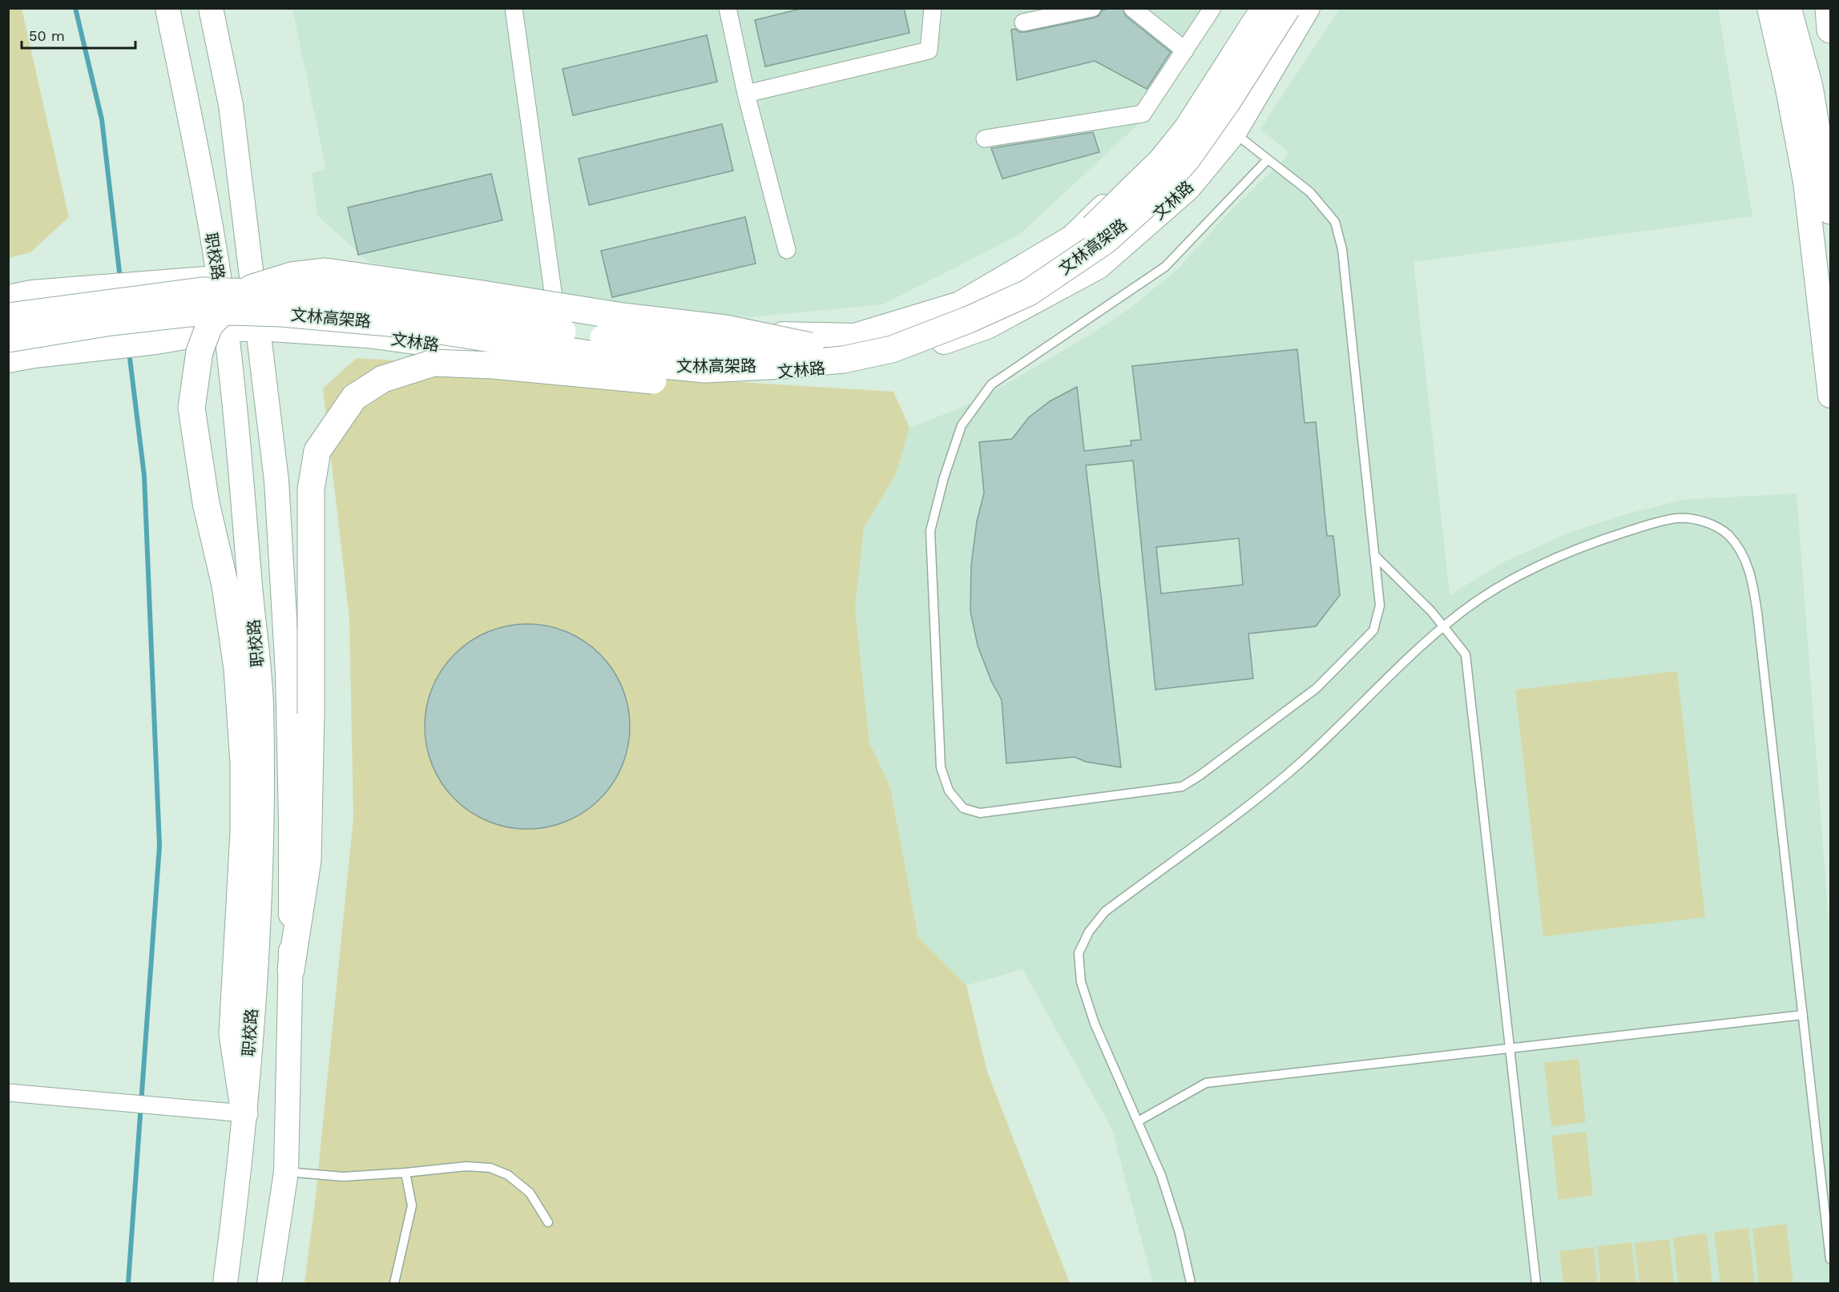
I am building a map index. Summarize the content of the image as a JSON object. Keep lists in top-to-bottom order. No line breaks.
{"streets":{"highway":["文林高架路"],"main road":["文林路","职校路"]},"crossings":[["文林路","职校路"]],"scale_bar":"50 m"}
